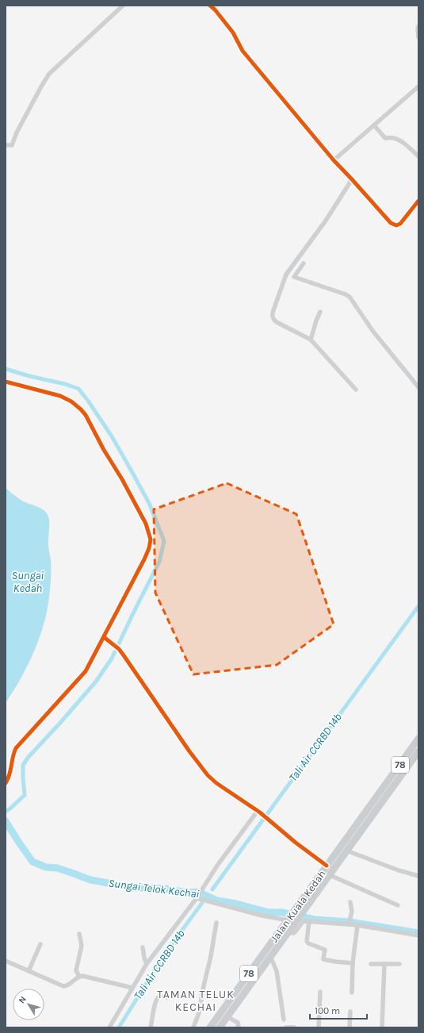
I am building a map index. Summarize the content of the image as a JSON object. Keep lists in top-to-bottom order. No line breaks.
{"streets":{"main road":["78","Jalan Kuala Kedah"]},"districts":["TAMAN TELUK KECHAI"],"water":["Sungai Kedah","Tali Air CCRBD 14b","Sungai Telok Kechai"],"scale_bar":"100 m","north":"top left"}
